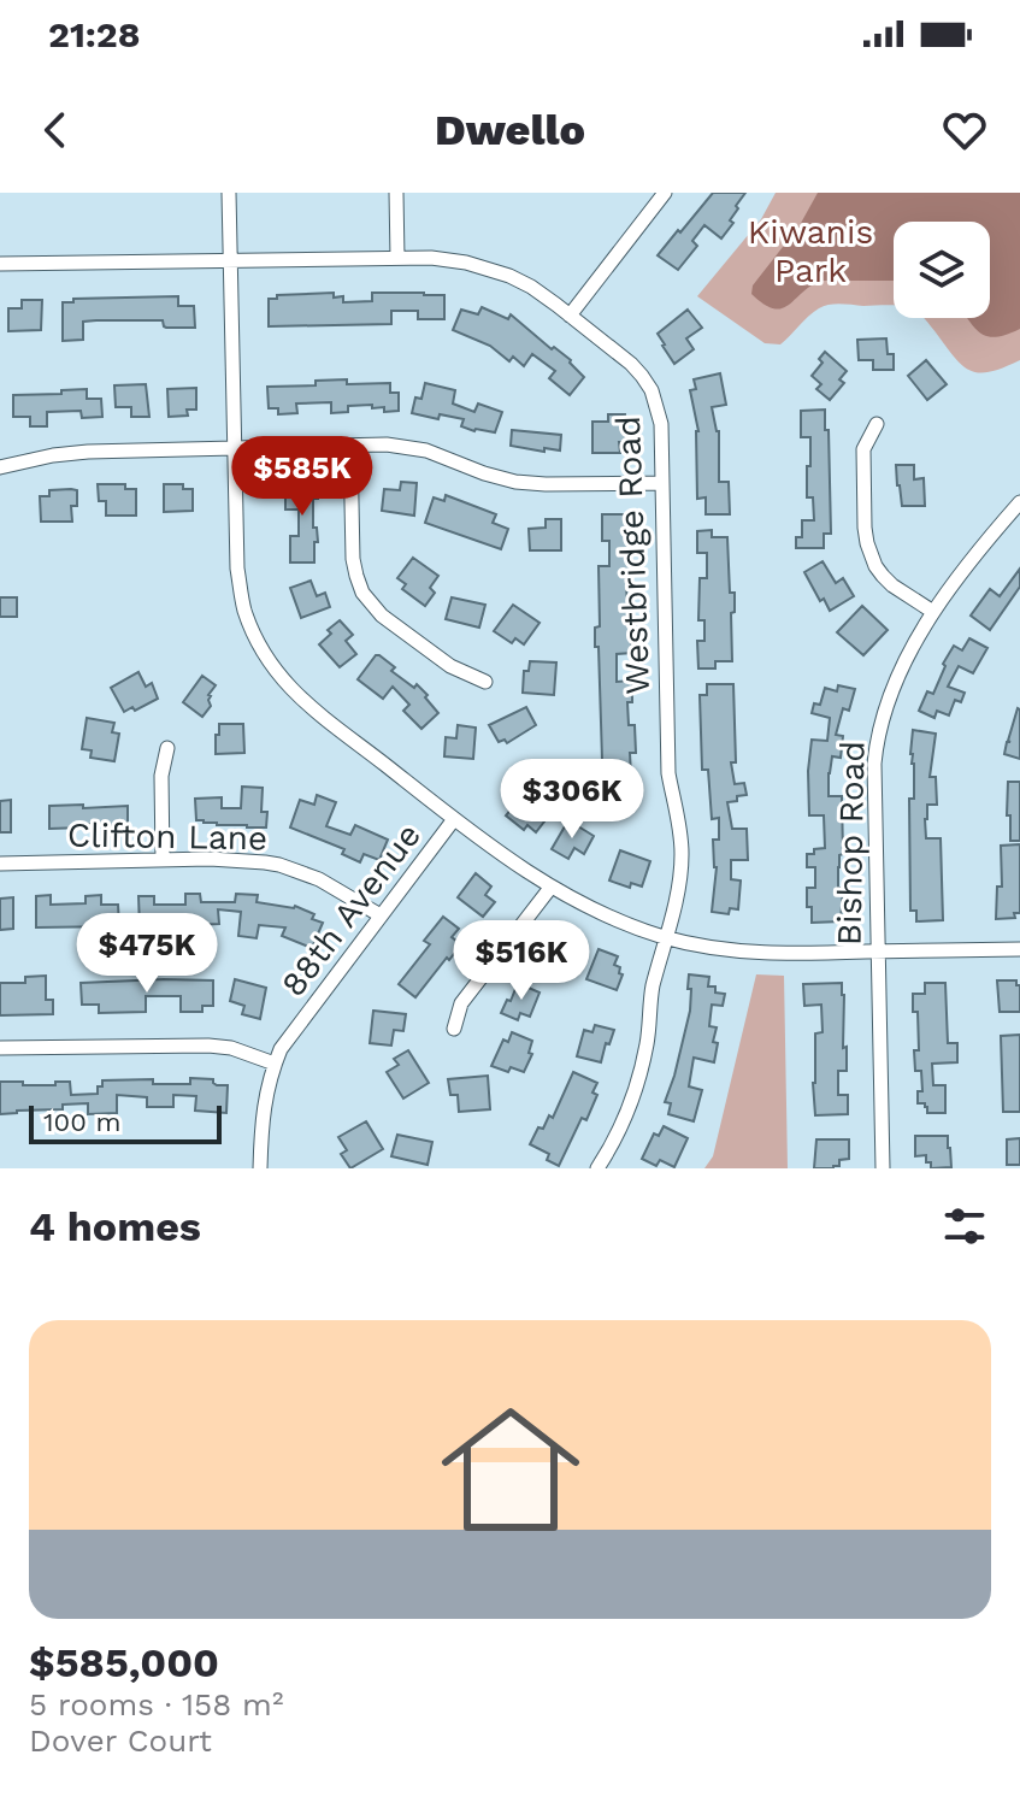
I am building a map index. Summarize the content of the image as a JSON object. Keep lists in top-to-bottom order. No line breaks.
{"streets":{"street":["Westbridge Road","Clifton Lane","Bishop Road","88th Avenue"]},"crossings":[["Westbridge Road","88th Avenue"],["Clifton Lane","88th Avenue"]],"parks":["Kiwanis Park"],"scale_bar":"100 m","page":{"status":"21:28","header":"Dwello","price":["$585K","$306K","$475K","$516K"],"scale":"100 m","heading":"4 homes","list":[{"name":"$585,000","note":"5 rooms · 158 m² · Dover Court"}]}}
